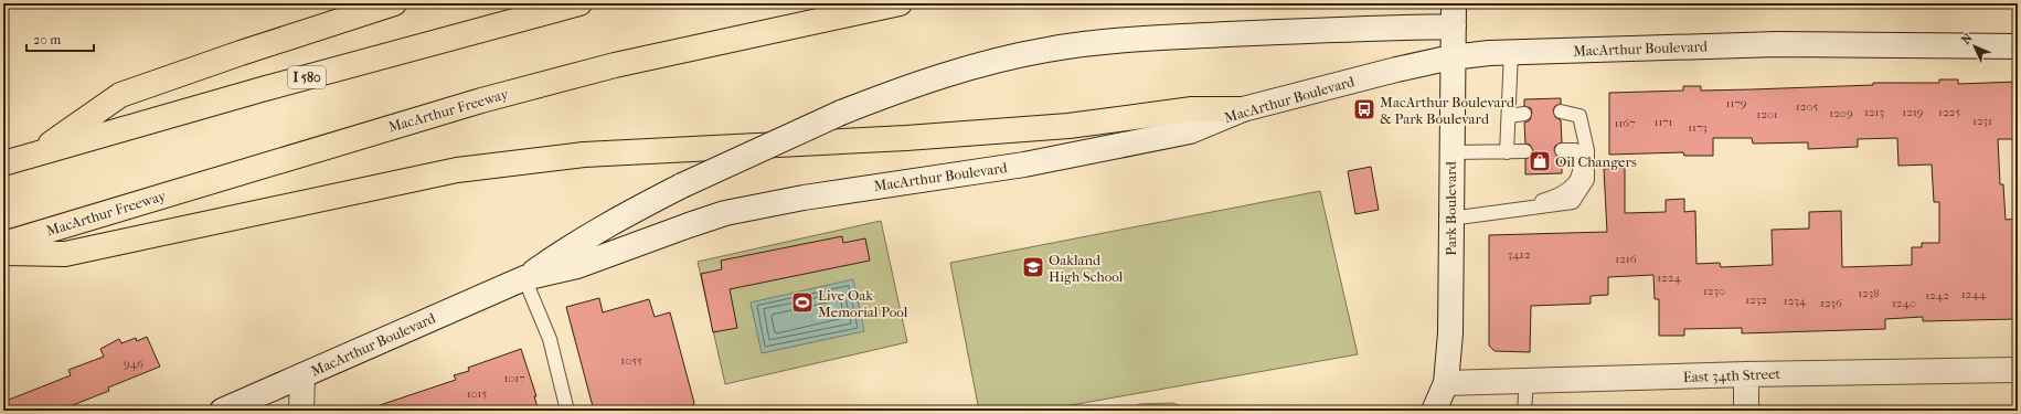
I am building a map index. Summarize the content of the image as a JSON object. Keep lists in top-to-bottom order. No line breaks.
{"streets":{"highway":["I 580","MacArthur Freeway"],"main road":["MacArthur Boulevard","Park Boulevard","East 34th Street"]},"crossings":[["MacArthur Boulevard","Park Boulevard"],["Park Boulevard","East 34th Street"]],"places":{"bus stop":["MacArthur Boulevard & Park Boulevard"],"shop":["Oil Changers"],"school or university":["Oakland High School"],"sports":["Live Oak Memorial Pool"]},"house_numbers":["1179","1205","1213","1219","1225","1209","1201","1231","1171","1167","1173","3412","1216","1224","1230","1238","1244","1242","1232","1234","1236","1240","1055","946","1017","1015"],"scale_bar":"20 m","north":"top left"}
